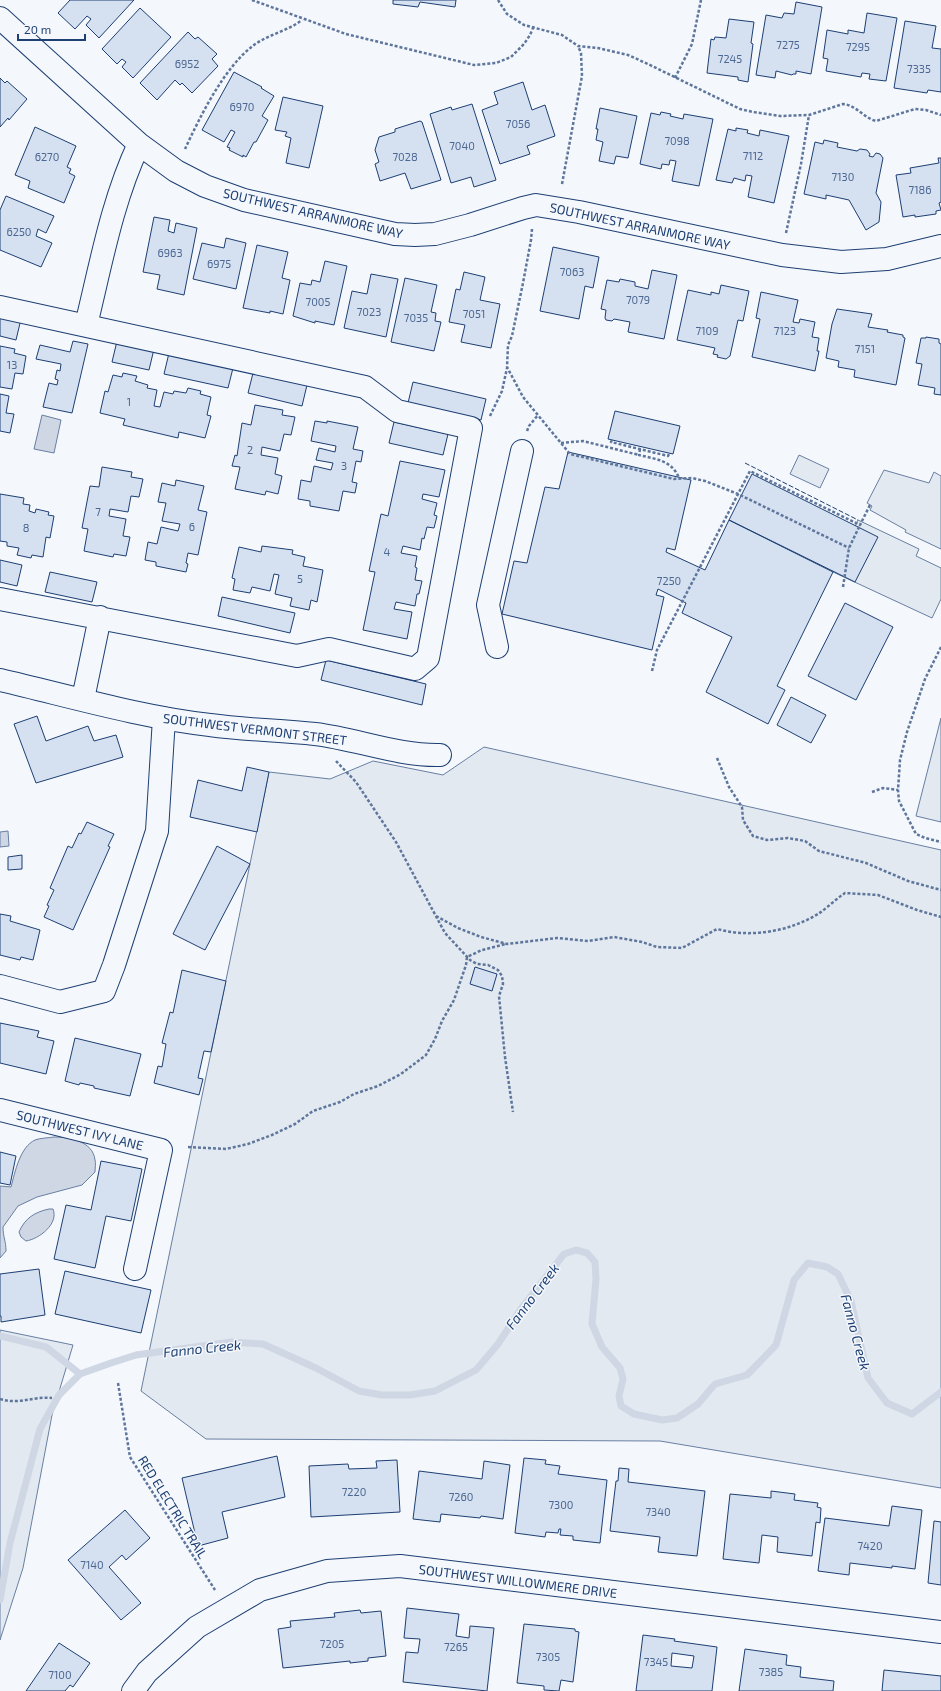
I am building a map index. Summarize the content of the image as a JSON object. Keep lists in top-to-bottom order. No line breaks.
{"streets":{"street":["SOUTHWEST ARRANMORE WAY","SOUTHWEST VERMONT STREET","SOUTHWEST IVY LANE","SOUTHWEST WILLOWMERE DRIVE"],"path":["RED ELECTRIC TRAIL"]},"crossings":[["RED ELECTRIC TRAIL","SOUTHWEST WILLOWMERE DRIVE"]],"water":["Fanno Creek"],"house_numbers":["7275","7295","7245","6952","7335","6970","7056","7098","7040","7112","6270","7028","7130","7186","6250","6963","6975","7063","7079","7005","7023","7051","7035","7109","7123","7151","13","1","2","3","7","6","8","4","5","7250","7220","7260","7300","7340","7420","7140","7205","7265","7305","7345","7385","7100"],"scale_bar":"20 m"}
